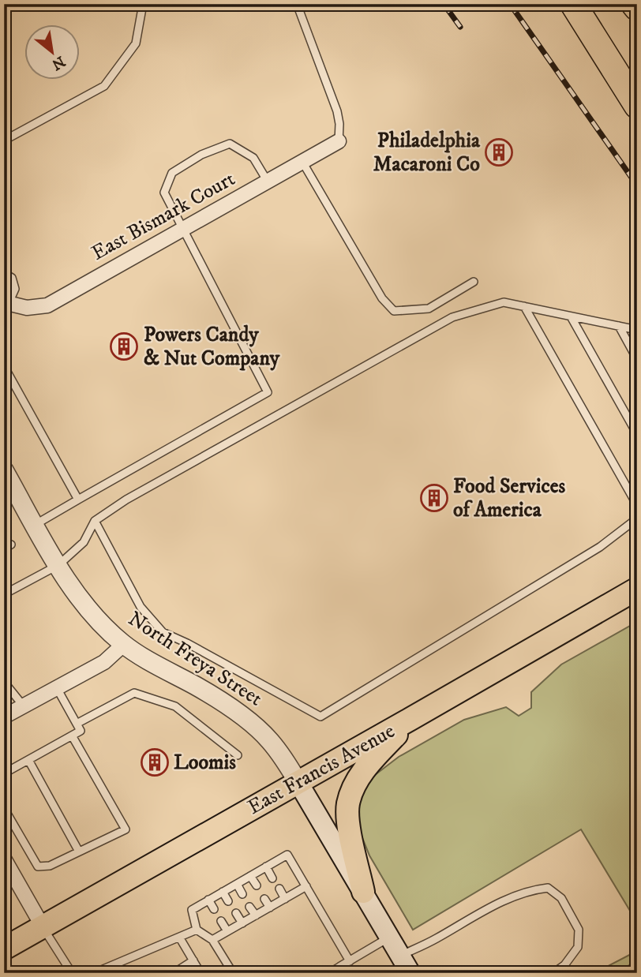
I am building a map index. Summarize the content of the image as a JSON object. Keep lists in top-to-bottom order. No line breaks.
{"streets":{"main road":["North Freya Street","East Francis Avenue"],"street":["East Bismark Court"]},"crossings":[["North Freya Street","East Francis Avenue"]],"places":{"building":["Philadelphia Macaroni Co","Powers Candy & Nut Company","Food Services of America","Loomis"]},"north":"bottom right"}
